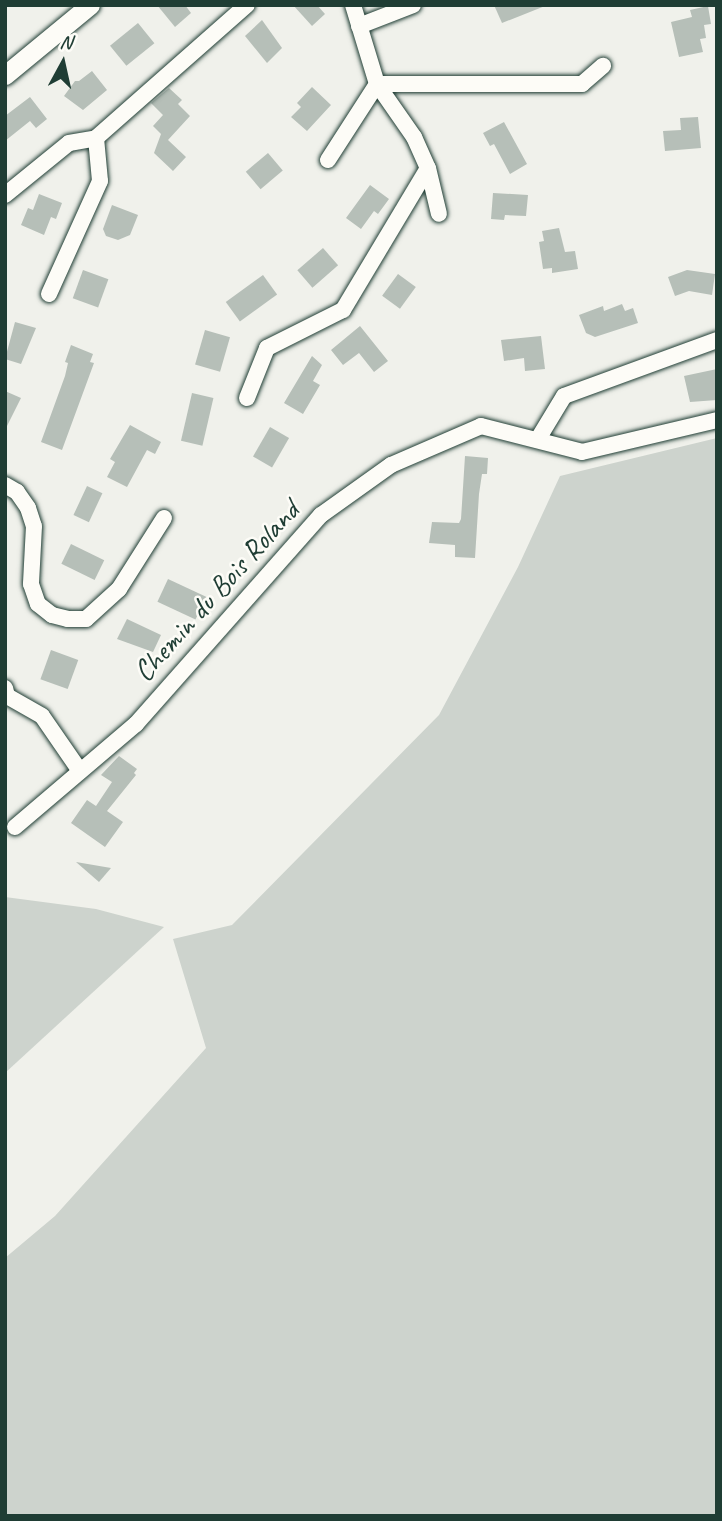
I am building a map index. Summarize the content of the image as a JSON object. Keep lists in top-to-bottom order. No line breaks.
{"streets":{"street":["Chemin du Bois Roland"]},"north":"top"}
